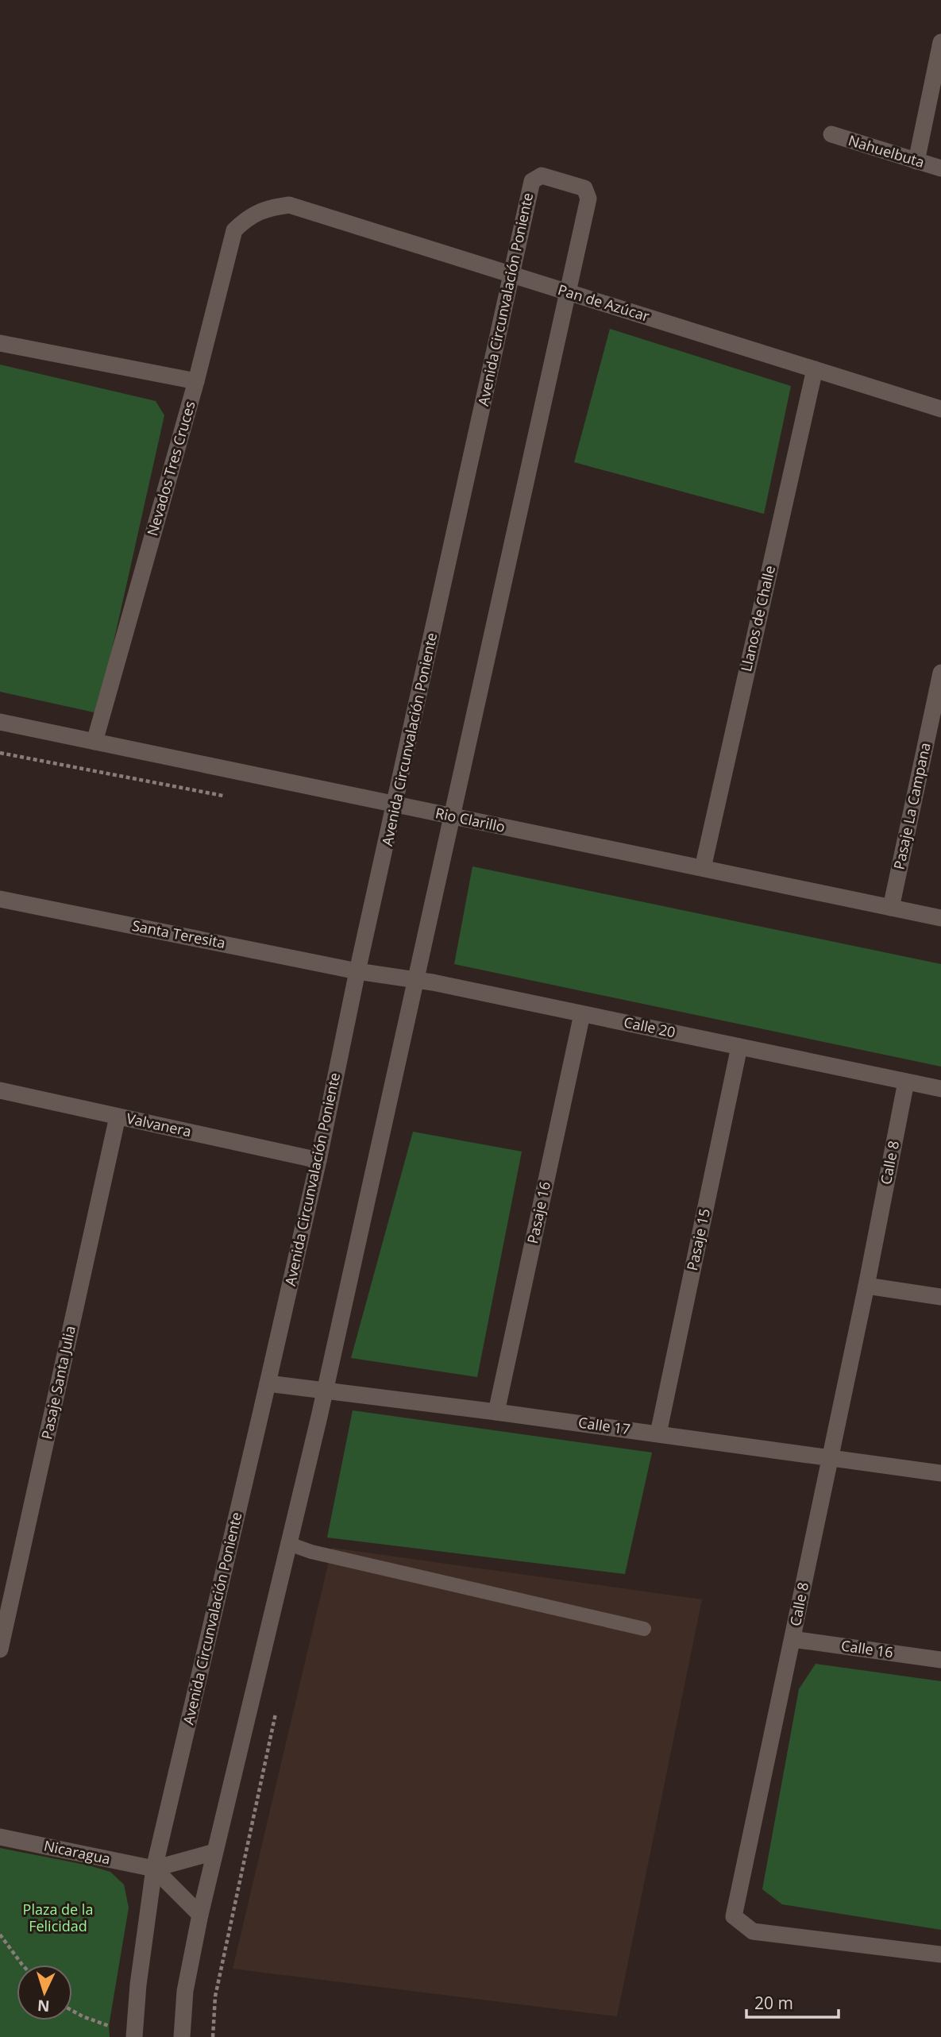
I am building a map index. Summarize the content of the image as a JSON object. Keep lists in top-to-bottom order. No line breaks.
{"streets":{"street":["Nahuelbuta","Avenida Circunvalación Poniente","Pan de Azúcar","Nevados Tres Cruces","Llanos de Challe","Pasaje La Campana","Rio Clarillo","Santa Teresita","Calle 20","Valvanera","Calle 8","Pasaje 16","Pasaje 15","Pasaje Santa Julia","Calle 17","Calle 16","Nicaragua"]},"crossings":[["Avenida Circunvalación Poniente","Pan de Azúcar"],["Avenida Circunvalación Poniente","Rio Clarillo"],["Avenida Circunvalación Poniente","Santa Teresita"],["Avenida Circunvalación Poniente","Calle 20"],["Avenida Circunvalación Poniente","Valvanera"],["Avenida Circunvalación Poniente","Calle 17"],["Avenida Circunvalación Poniente","Nicaragua"],["Pan de Azúcar","Nevados Tres Cruces"],["Pan de Azúcar","Llanos de Challe"],["Nevados Tres Cruces","Rio Clarillo"],["Llanos de Challe","Rio Clarillo"],["Pasaje La Campana","Rio Clarillo"],["Santa Teresita","Calle 20"],["Calle 20","Calle 8"],["Calle 20","Pasaje 16"],["Calle 20","Pasaje 15"],["Valvanera","Pasaje Santa Julia"],["Calle 8","Calle 17"],["Calle 8","Calle 16"],["Pasaje 16","Calle 17"],["Pasaje 15","Calle 17"]],"parks":["Plaza de la Felicidad"],"scale_bar":"20 m","north":"bottom"}
